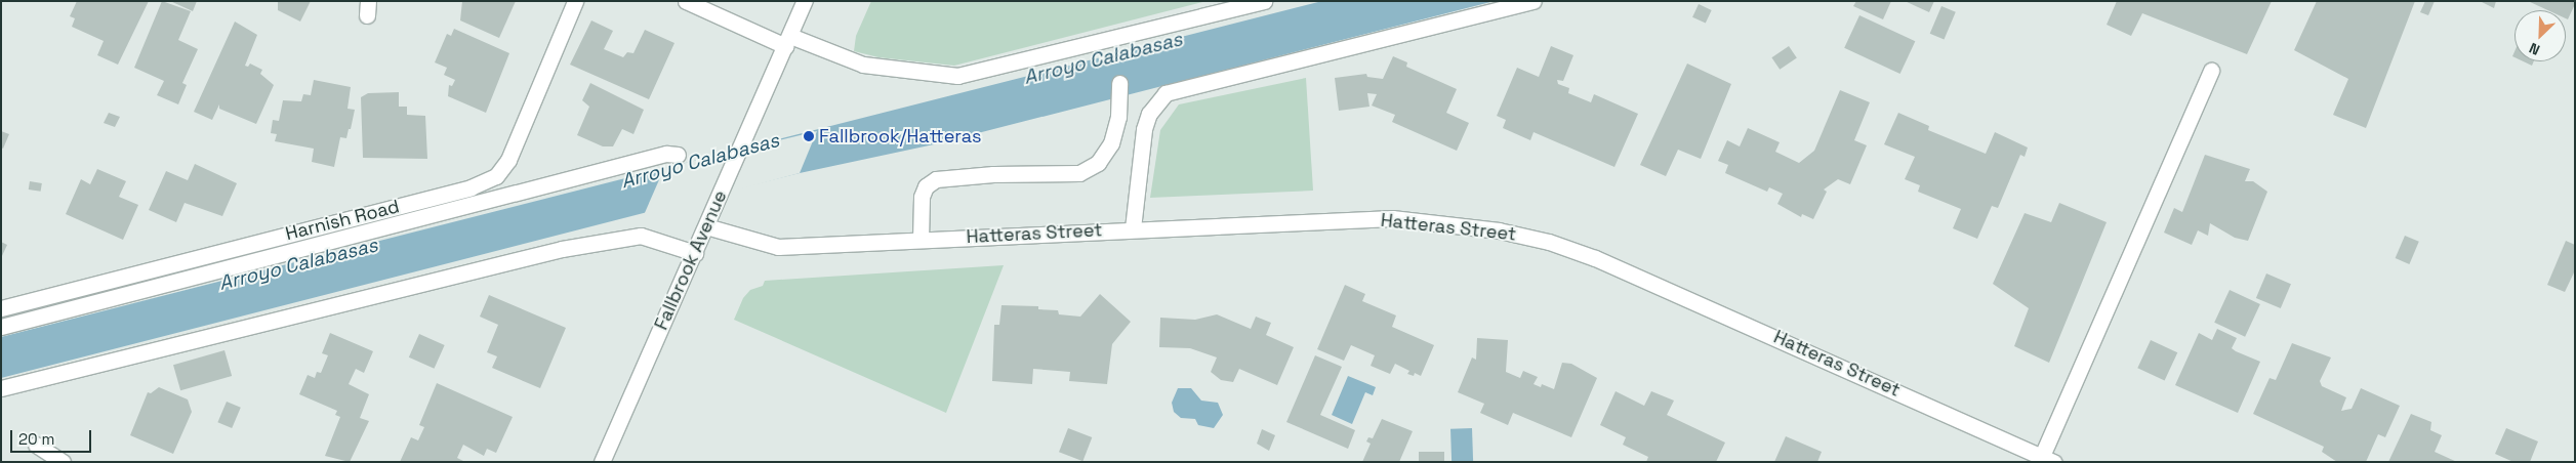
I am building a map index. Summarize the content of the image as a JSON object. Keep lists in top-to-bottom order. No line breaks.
{"streets":{"street":["Harnish Road","Hatteras Street","Fallbrook Avenue"]},"crossings":[["Hatteras Street","Fallbrook Avenue"]],"water":["Arroyo Calabasas"],"places":["Fallbrook/Hatteras"],"scale_bar":"20 m","north":"bottom left"}
